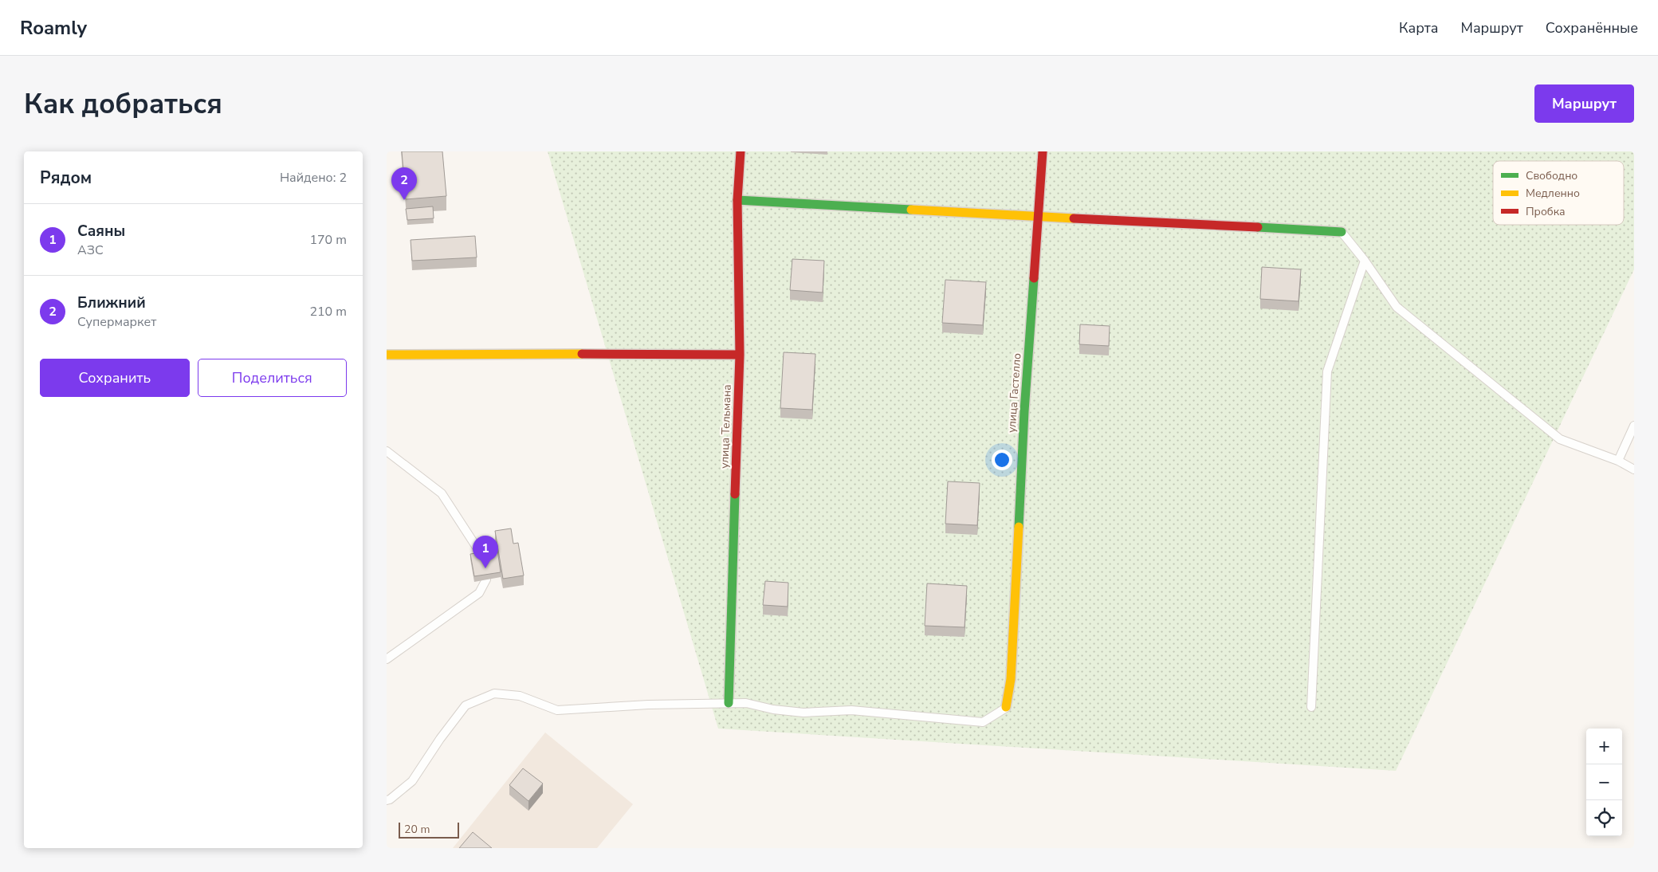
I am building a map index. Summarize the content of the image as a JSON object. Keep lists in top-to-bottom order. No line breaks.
{"streets":{"street":["улица Гастелло","улица Тельмана"]},"legend":["Свободно","Медленно","Пробка"],"scale_bar":"20 m","page":{"header":"Roamly","nav":["Карта","Маршрут","Сохранённые"],"buttons":["Маршрут",["Сохранить","Поделиться"]],"title":"Как добраться","heading":["Рядом","Найдено: 2"],"pins":["2","1"],"list":[{"mark":"1","name":"Саяны","note":"АЗС","value":"170 m"},{"mark":"2","name":"Ближний","note":"Супермаркет","value":"210 m"}],"map_buttons":["+","−"],"scale":"20 m"}}
